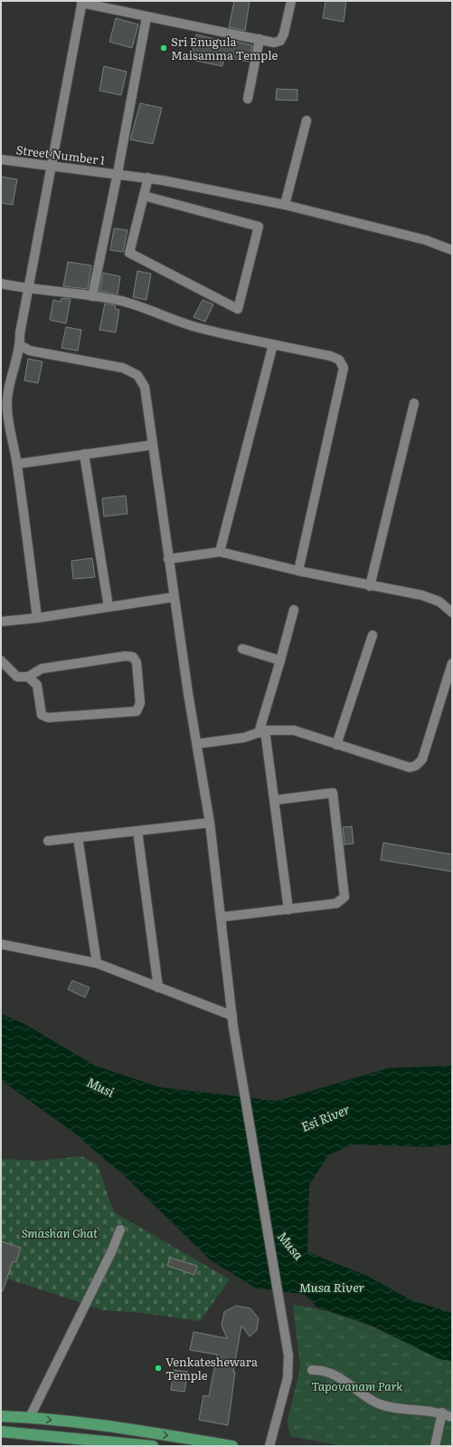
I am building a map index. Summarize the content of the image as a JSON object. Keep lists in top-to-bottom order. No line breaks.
{"streets":{"street":["Street Number 1"]},"water":["Musi","Esi River","Musa","Musa River"],"parks":["Smashan Ghat","Tapovanam Park"],"places":["Sri Enugula Maisamma Temple","Venkateshewara Temple"]}
